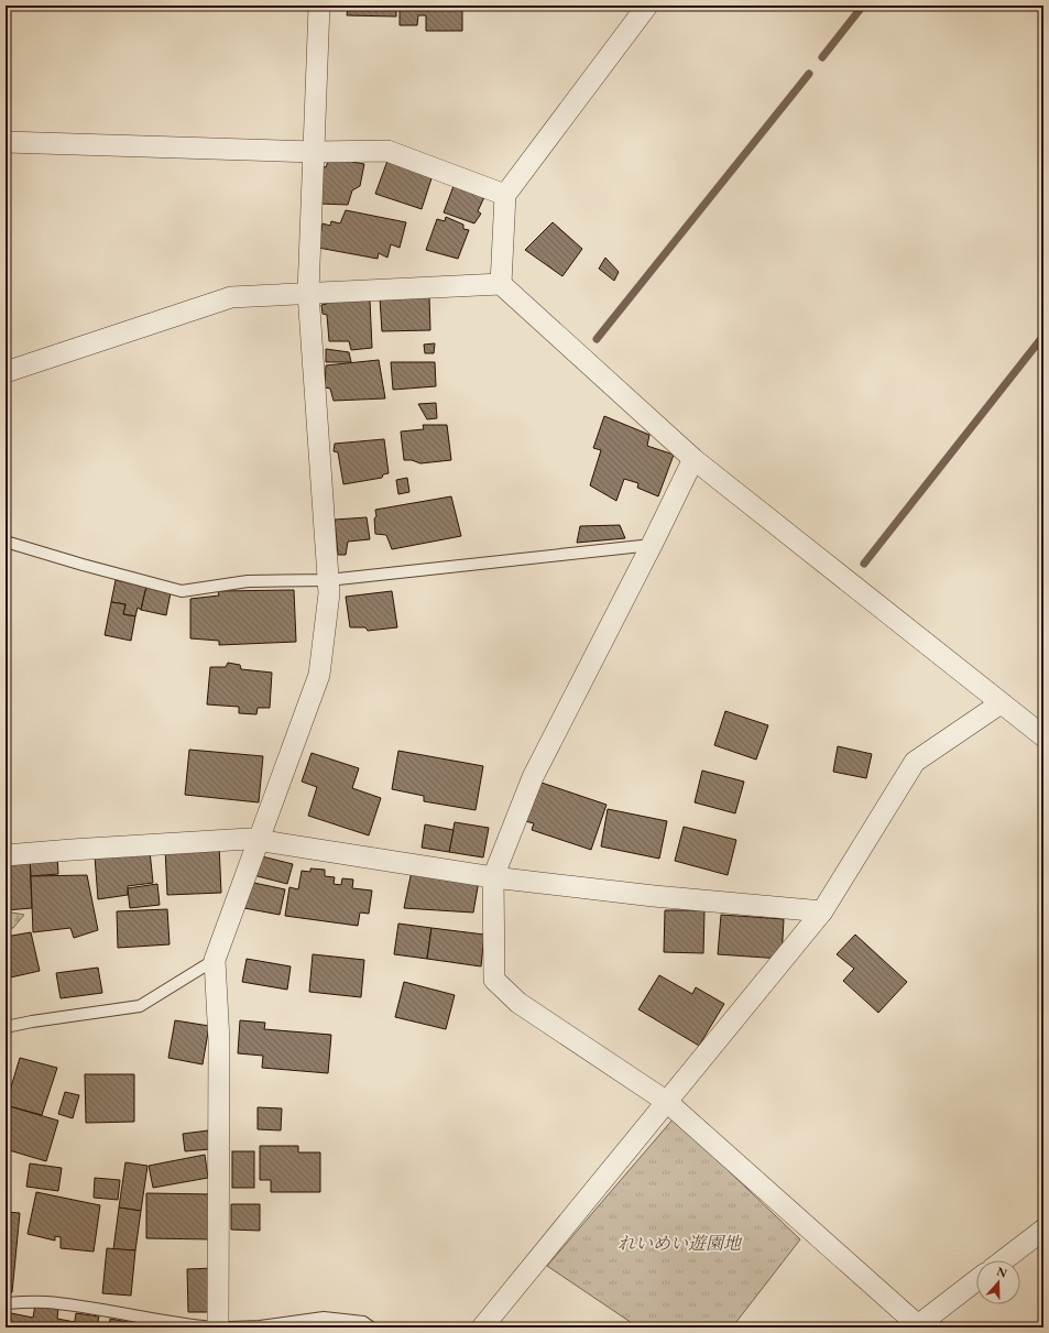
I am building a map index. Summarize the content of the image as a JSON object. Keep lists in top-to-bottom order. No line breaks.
{"parks":["れいめい遊園地"],"north":"top"}
